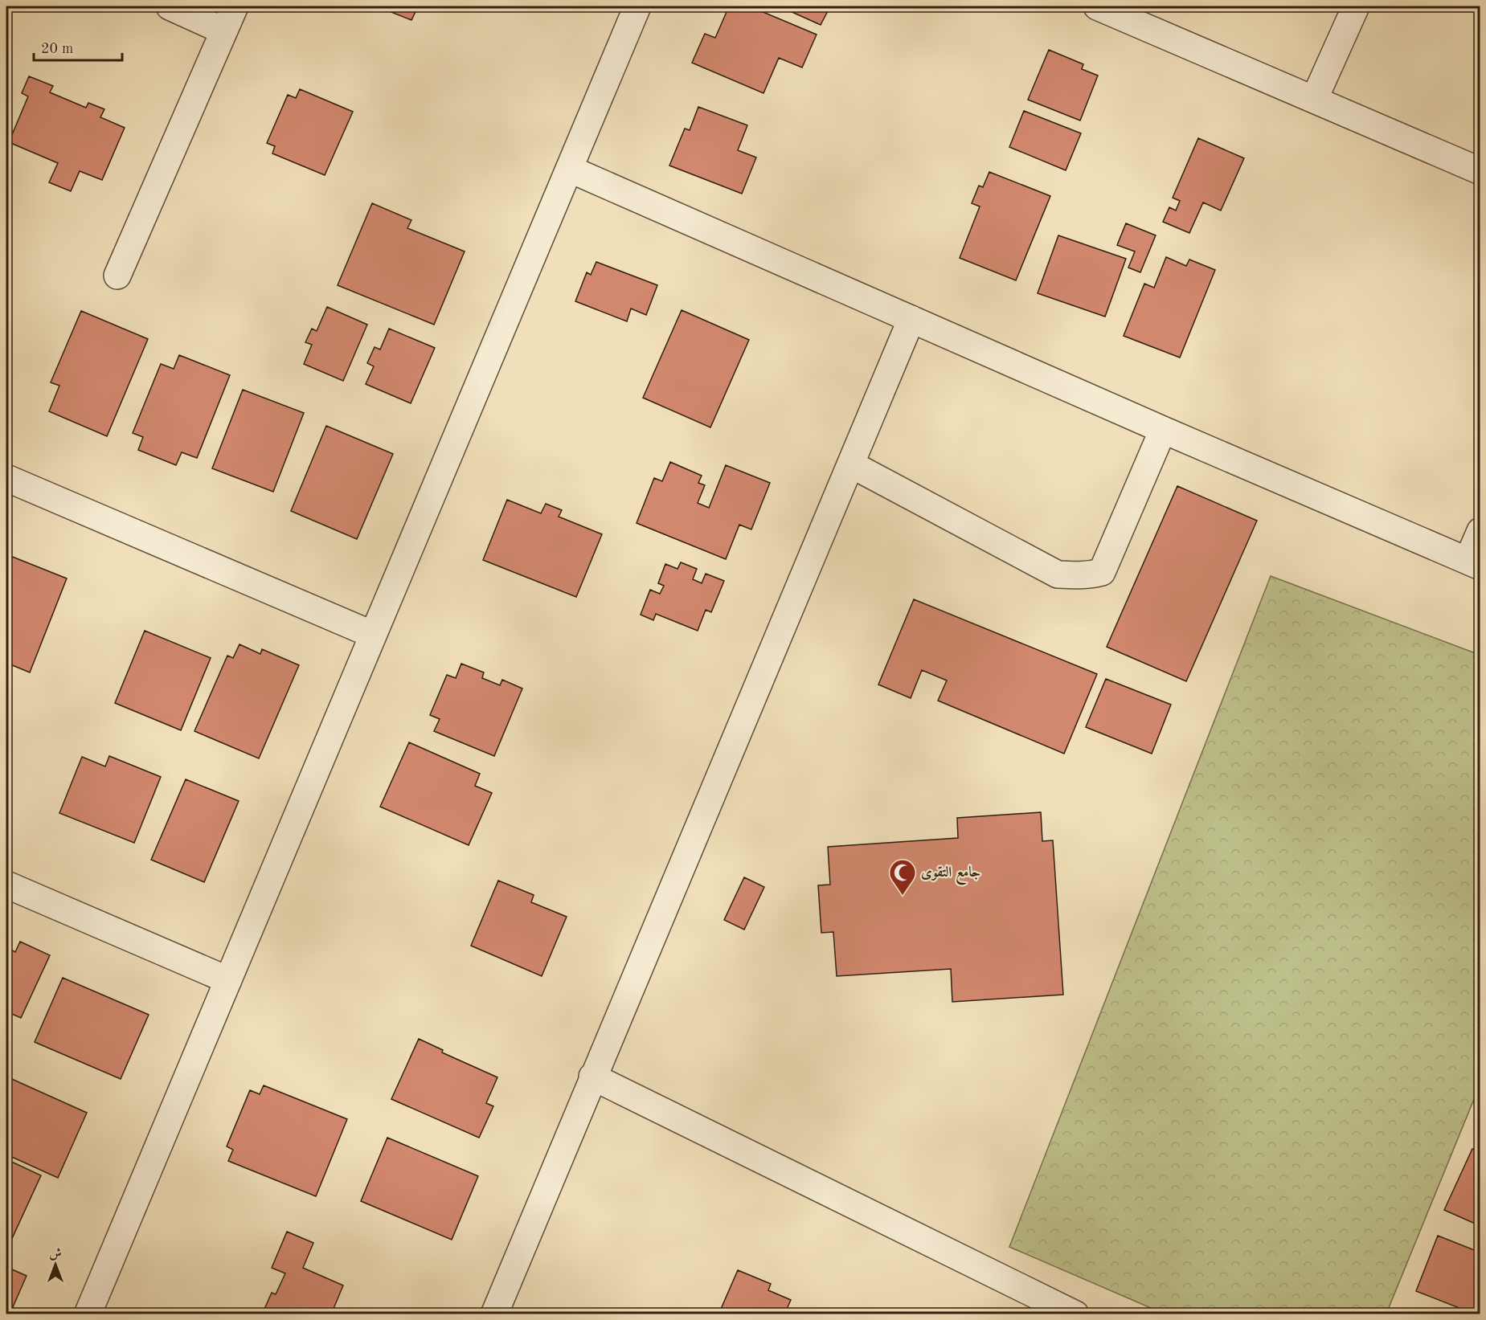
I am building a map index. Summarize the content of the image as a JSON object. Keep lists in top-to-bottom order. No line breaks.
{"places":{"mosque":["جامع التقوى"]},"scale_bar":"20 m","north":"top"}
